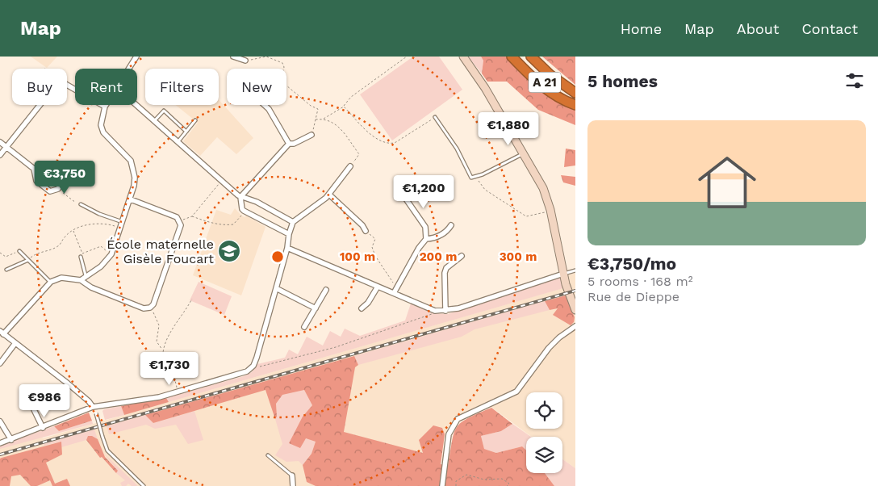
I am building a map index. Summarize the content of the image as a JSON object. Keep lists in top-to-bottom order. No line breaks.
{"streets":{"highway":["A 21"]},"places":{"school or university":["École maternelle Gisèle Foucart"]},"page":{"header":"Map","nav":["Home","Map","About","Contact"],"heading":"5 homes","chip":["Buy","Rent","Filters","New"],"list":[{"name":"€3,750/mo","note":"5 rooms · 168 m² · Rue de Dieppe"}],"price":["€1,880","€3,750","€1,200","€1,730","€986"]},"rings":["100 m","200 m","300 m"]}
